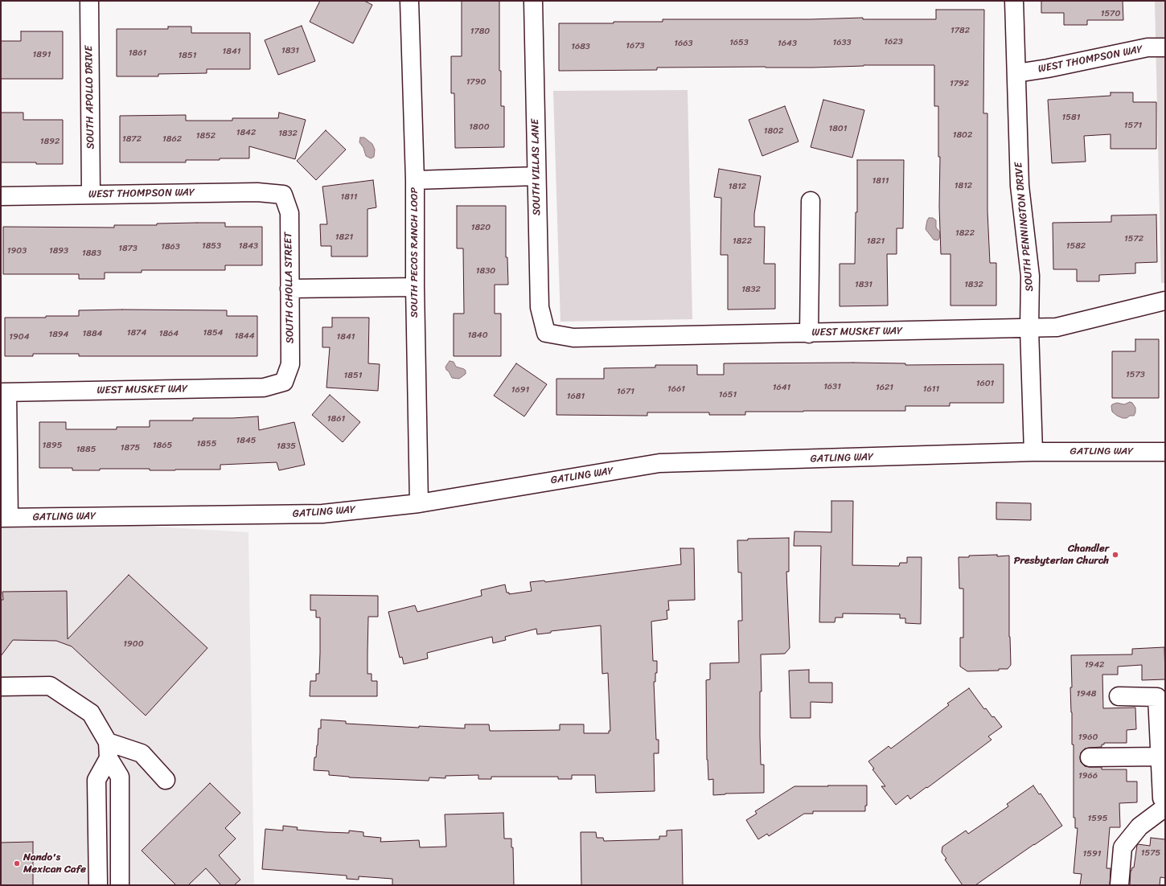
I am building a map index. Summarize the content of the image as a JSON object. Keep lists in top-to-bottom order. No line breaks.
{"streets":{"street":["WEST THOMPSON WAY","SOUTH APOLLO DRIVE","SOUTH VILLAS LANE","SOUTH PENNINGTON DRIVE","SOUTH PECOS RANCH LOOP","SOUTH CHOLLA STREET","WEST MUSKET WAY","GATLING WAY"]},"crossings":[["WEST THOMPSON WAY","SOUTH APOLLO DRIVE"],["WEST THOMPSON WAY","SOUTH PENNINGTON DRIVE"],["WEST THOMPSON WAY","SOUTH CHOLLA STREET"],["SOUTH VILLAS LANE","WEST MUSKET WAY"],["SOUTH PENNINGTON DRIVE","WEST MUSKET WAY"],["SOUTH PENNINGTON DRIVE","GATLING WAY"],["SOUTH PECOS RANCH LOOP","GATLING WAY"],["SOUTH CHOLLA STREET","WEST MUSKET WAY"]],"places":["Chandler Presbyterian Church","Nando's Mexican Cafe"],"house_numbers":["1570","1782","1780","1623","1653","1633","1663","1643","1673","1683","1831","1841","1861","1891","1851","1790","1792","1581","1571","1800","1801","1802","1842","1832","1802","1852","1872","1862","1892","1811","1812","1812","1811","1820","1822","1821","1572","1822","1821","1853","1843","1582","1863","1873","1903","1893","1883","1830","1831","1832","1832","1874","1854","1884","1864","1894","1840","1844","1904","1841","1573","1851","1601","1631","1641","1621","1661","1611","1691","1671","1651","1681","1861","1845","1855","1895","1865","1835","1875","1885","1900","1942","1948","1960","1966","1595","1575","1591"]}
